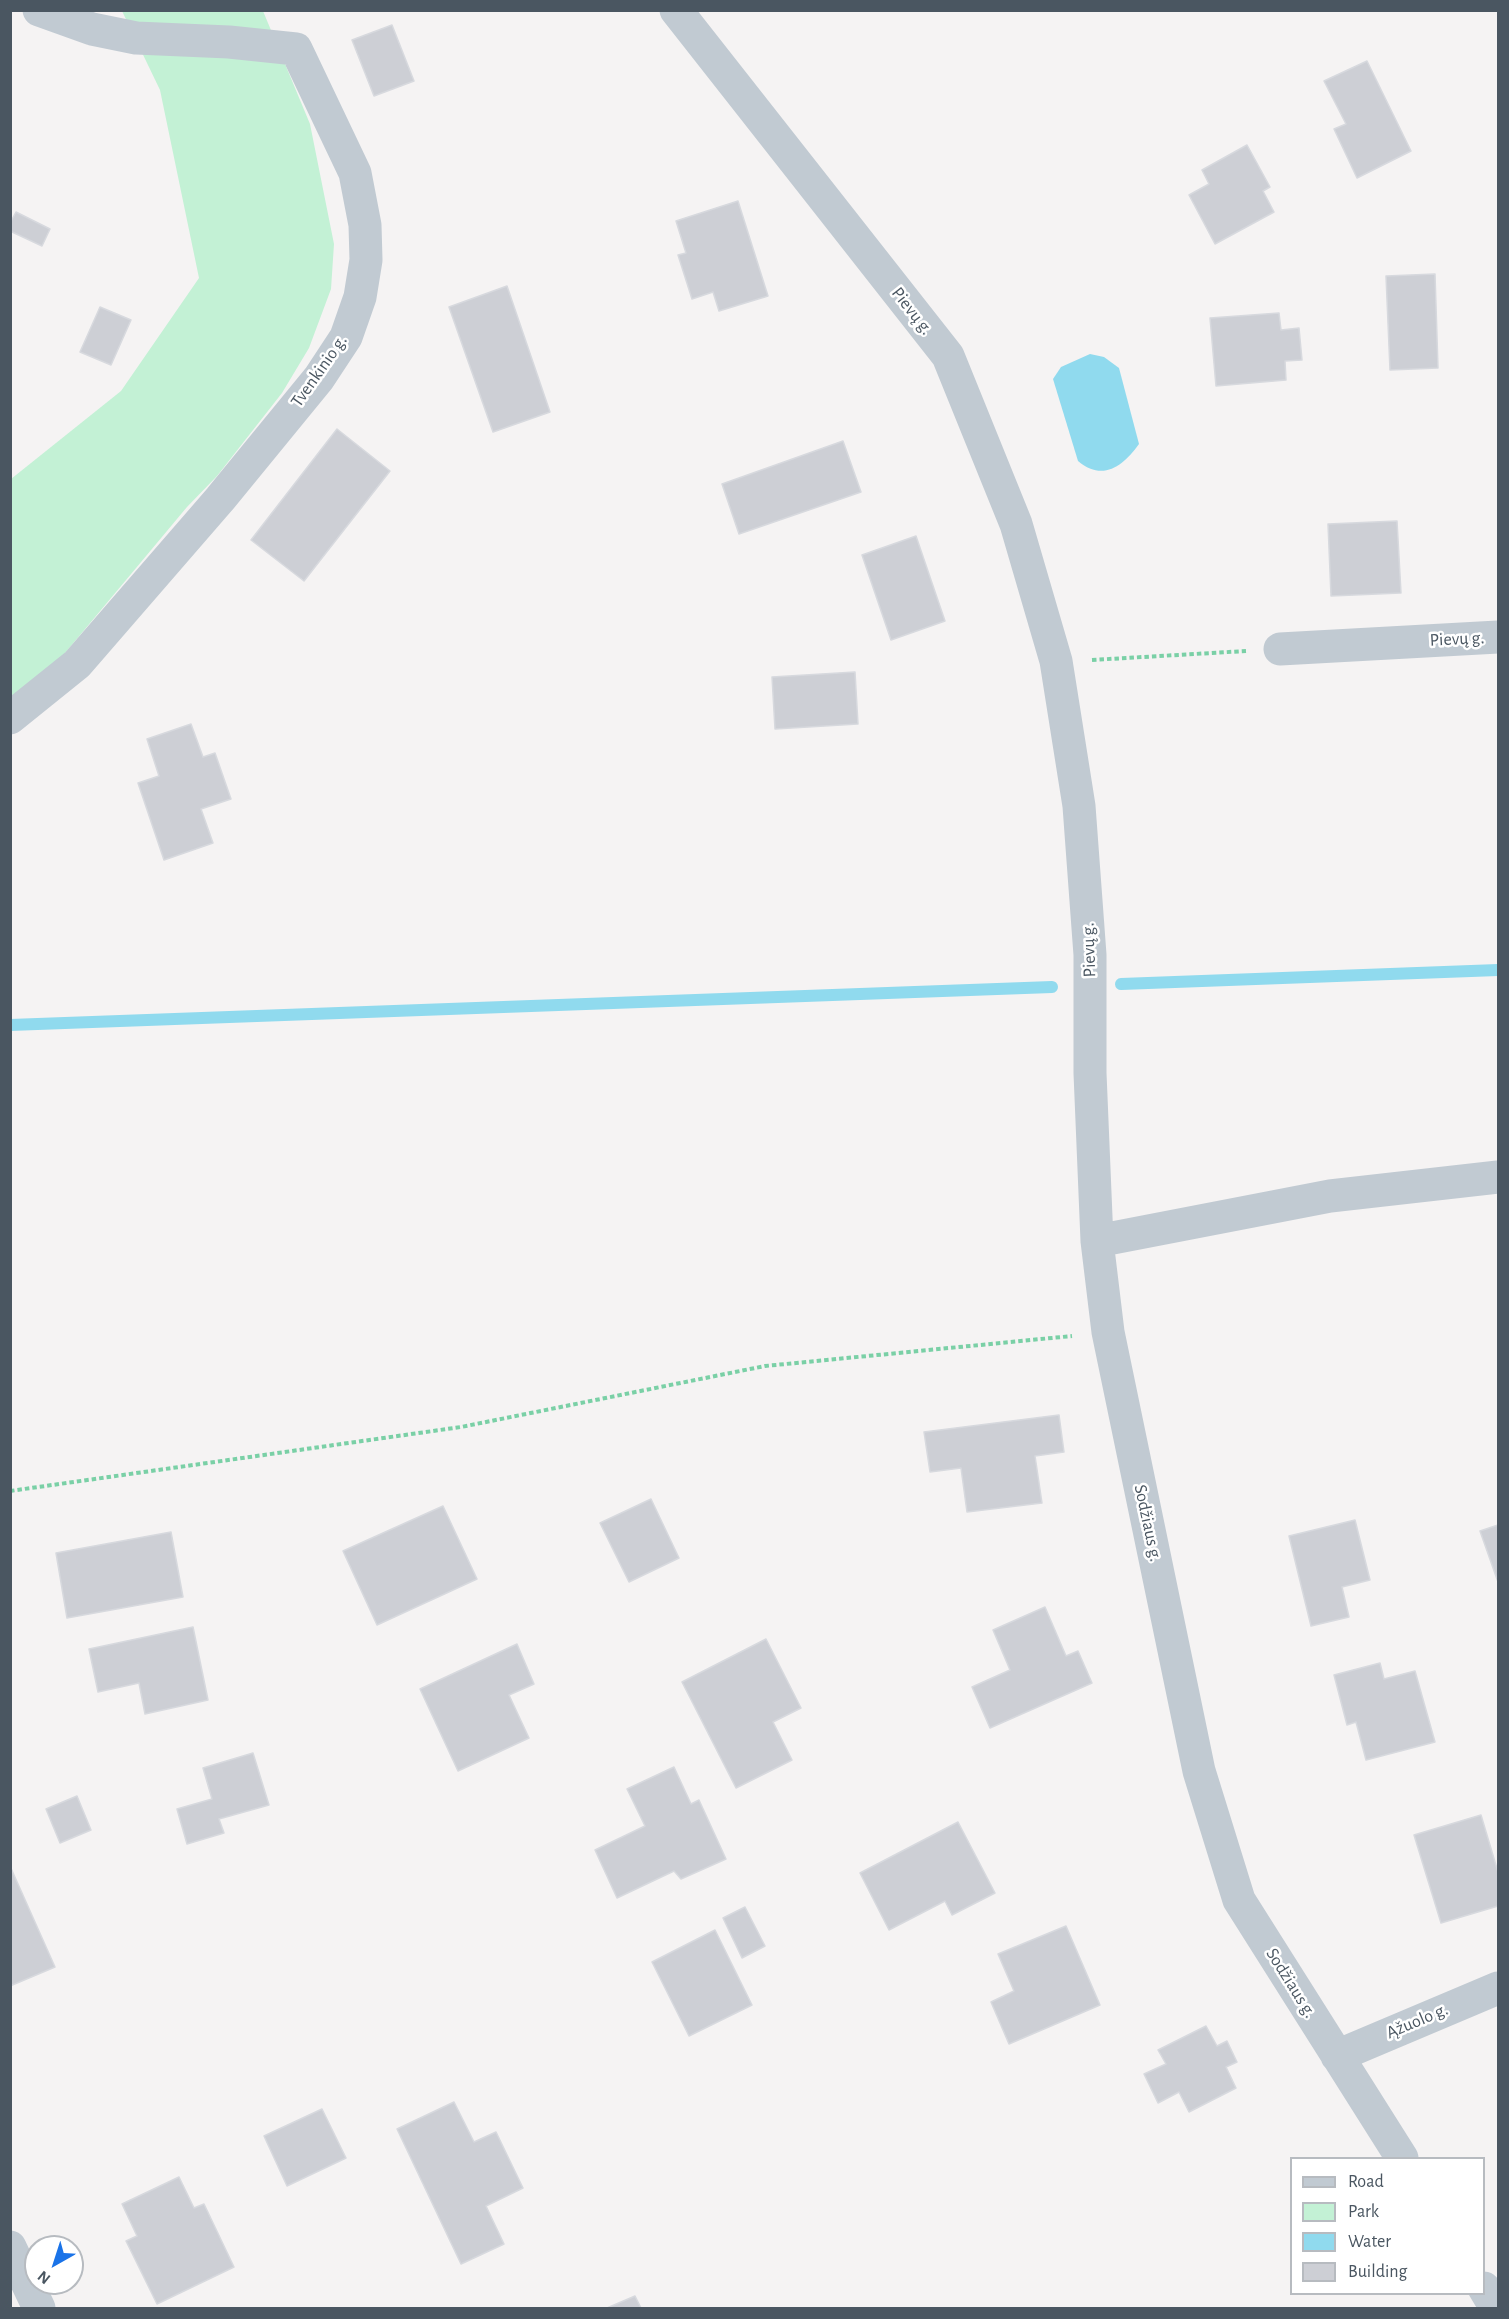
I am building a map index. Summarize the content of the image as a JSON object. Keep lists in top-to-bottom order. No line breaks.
{"streets":{"street":["Pievų g.","Tvenkinio g.","Sodžiaus g.","Ąžuolo g."]},"crossings":[["Pievų g.","Sodžiaus g."],["Sodžiaus g.","Ąžuolo g."]],"legend":["Road","Park","Water","Building"],"north":"bottom left"}
